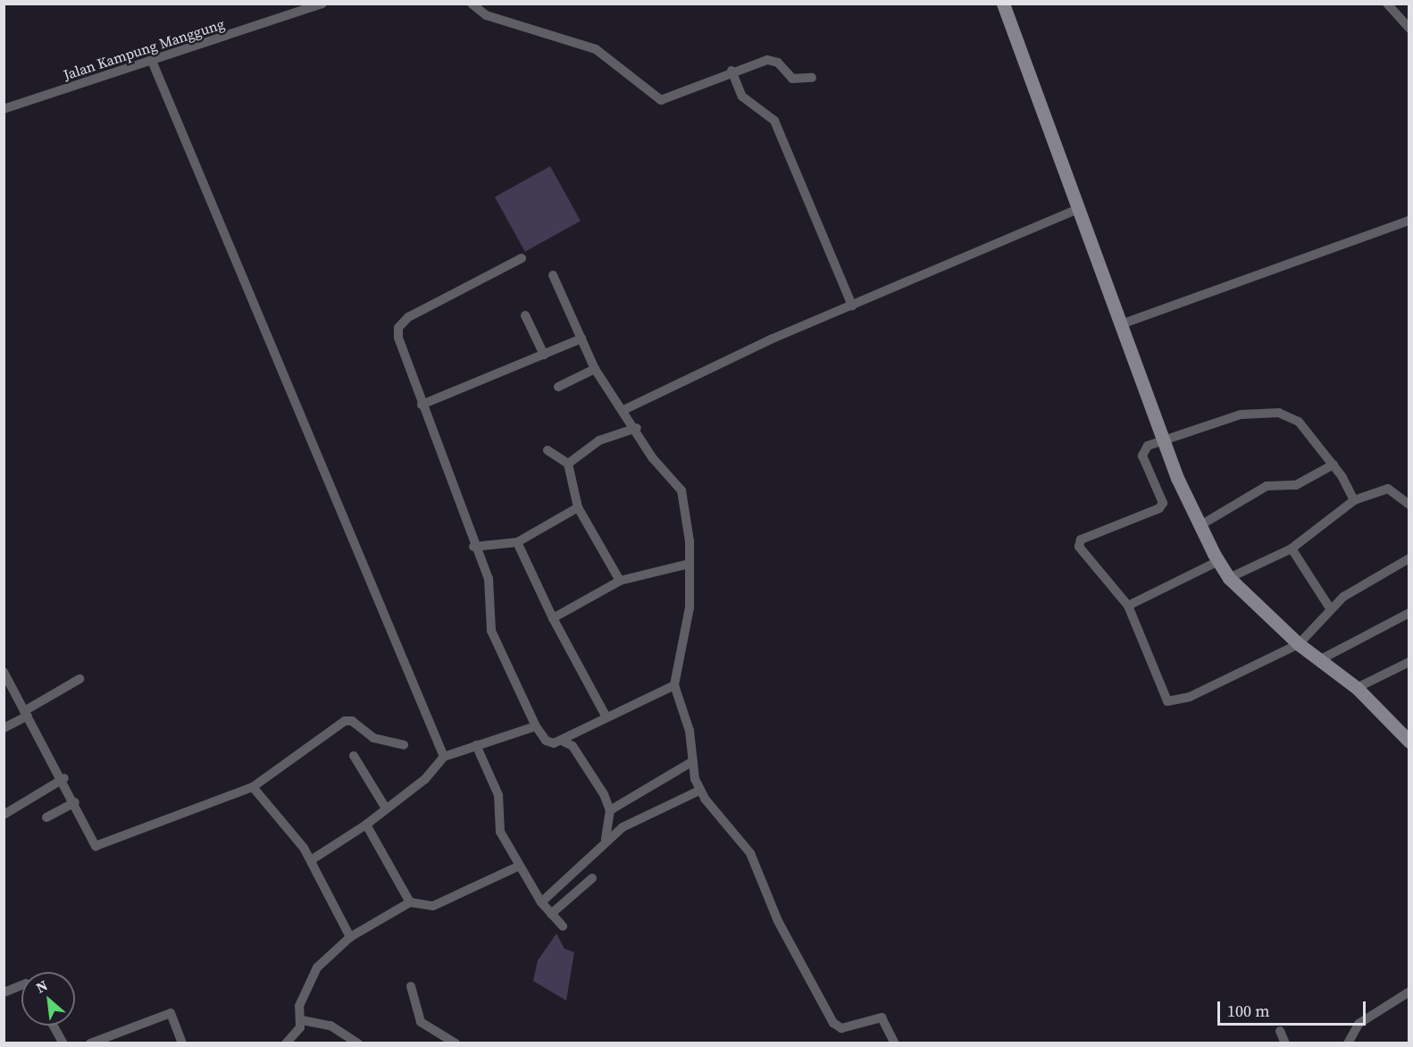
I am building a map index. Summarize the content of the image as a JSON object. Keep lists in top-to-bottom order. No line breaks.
{"streets":{"street":["Jalan Kampung Manggung"]},"scale_bar":"100 m","north":"top left"}
